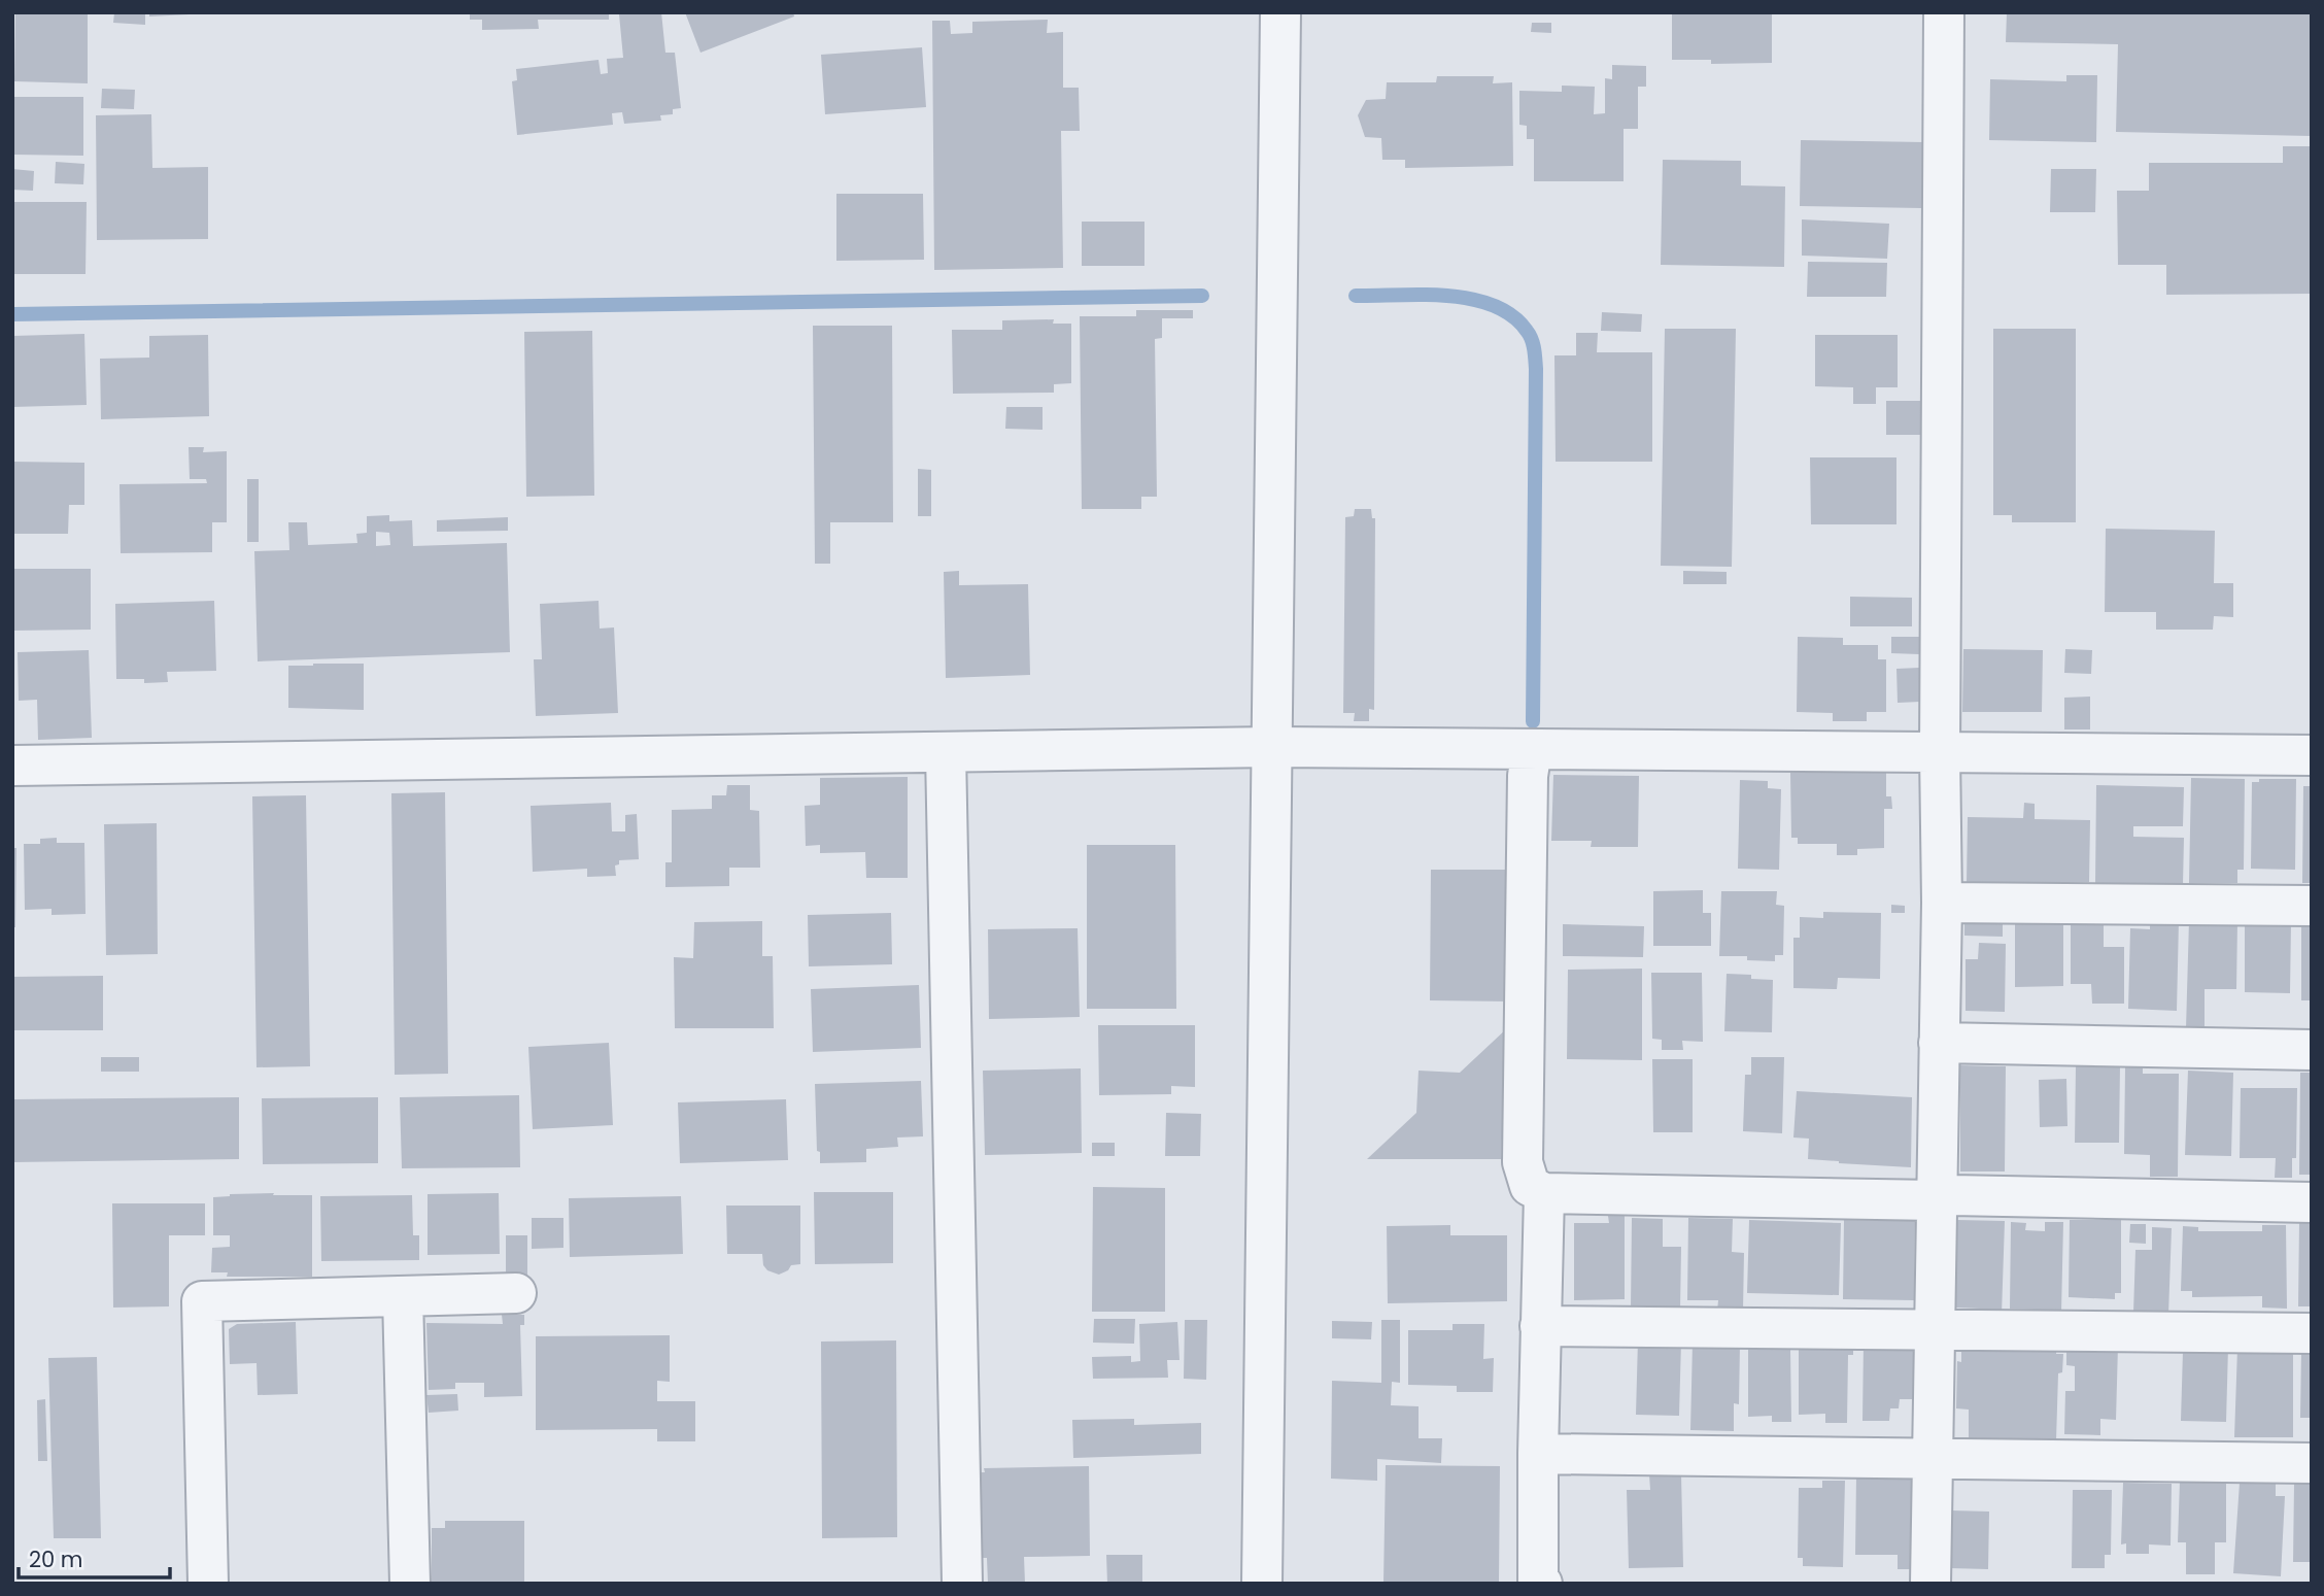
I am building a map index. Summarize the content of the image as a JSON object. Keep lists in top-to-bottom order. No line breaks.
{"scale_bar":"20 m"}
